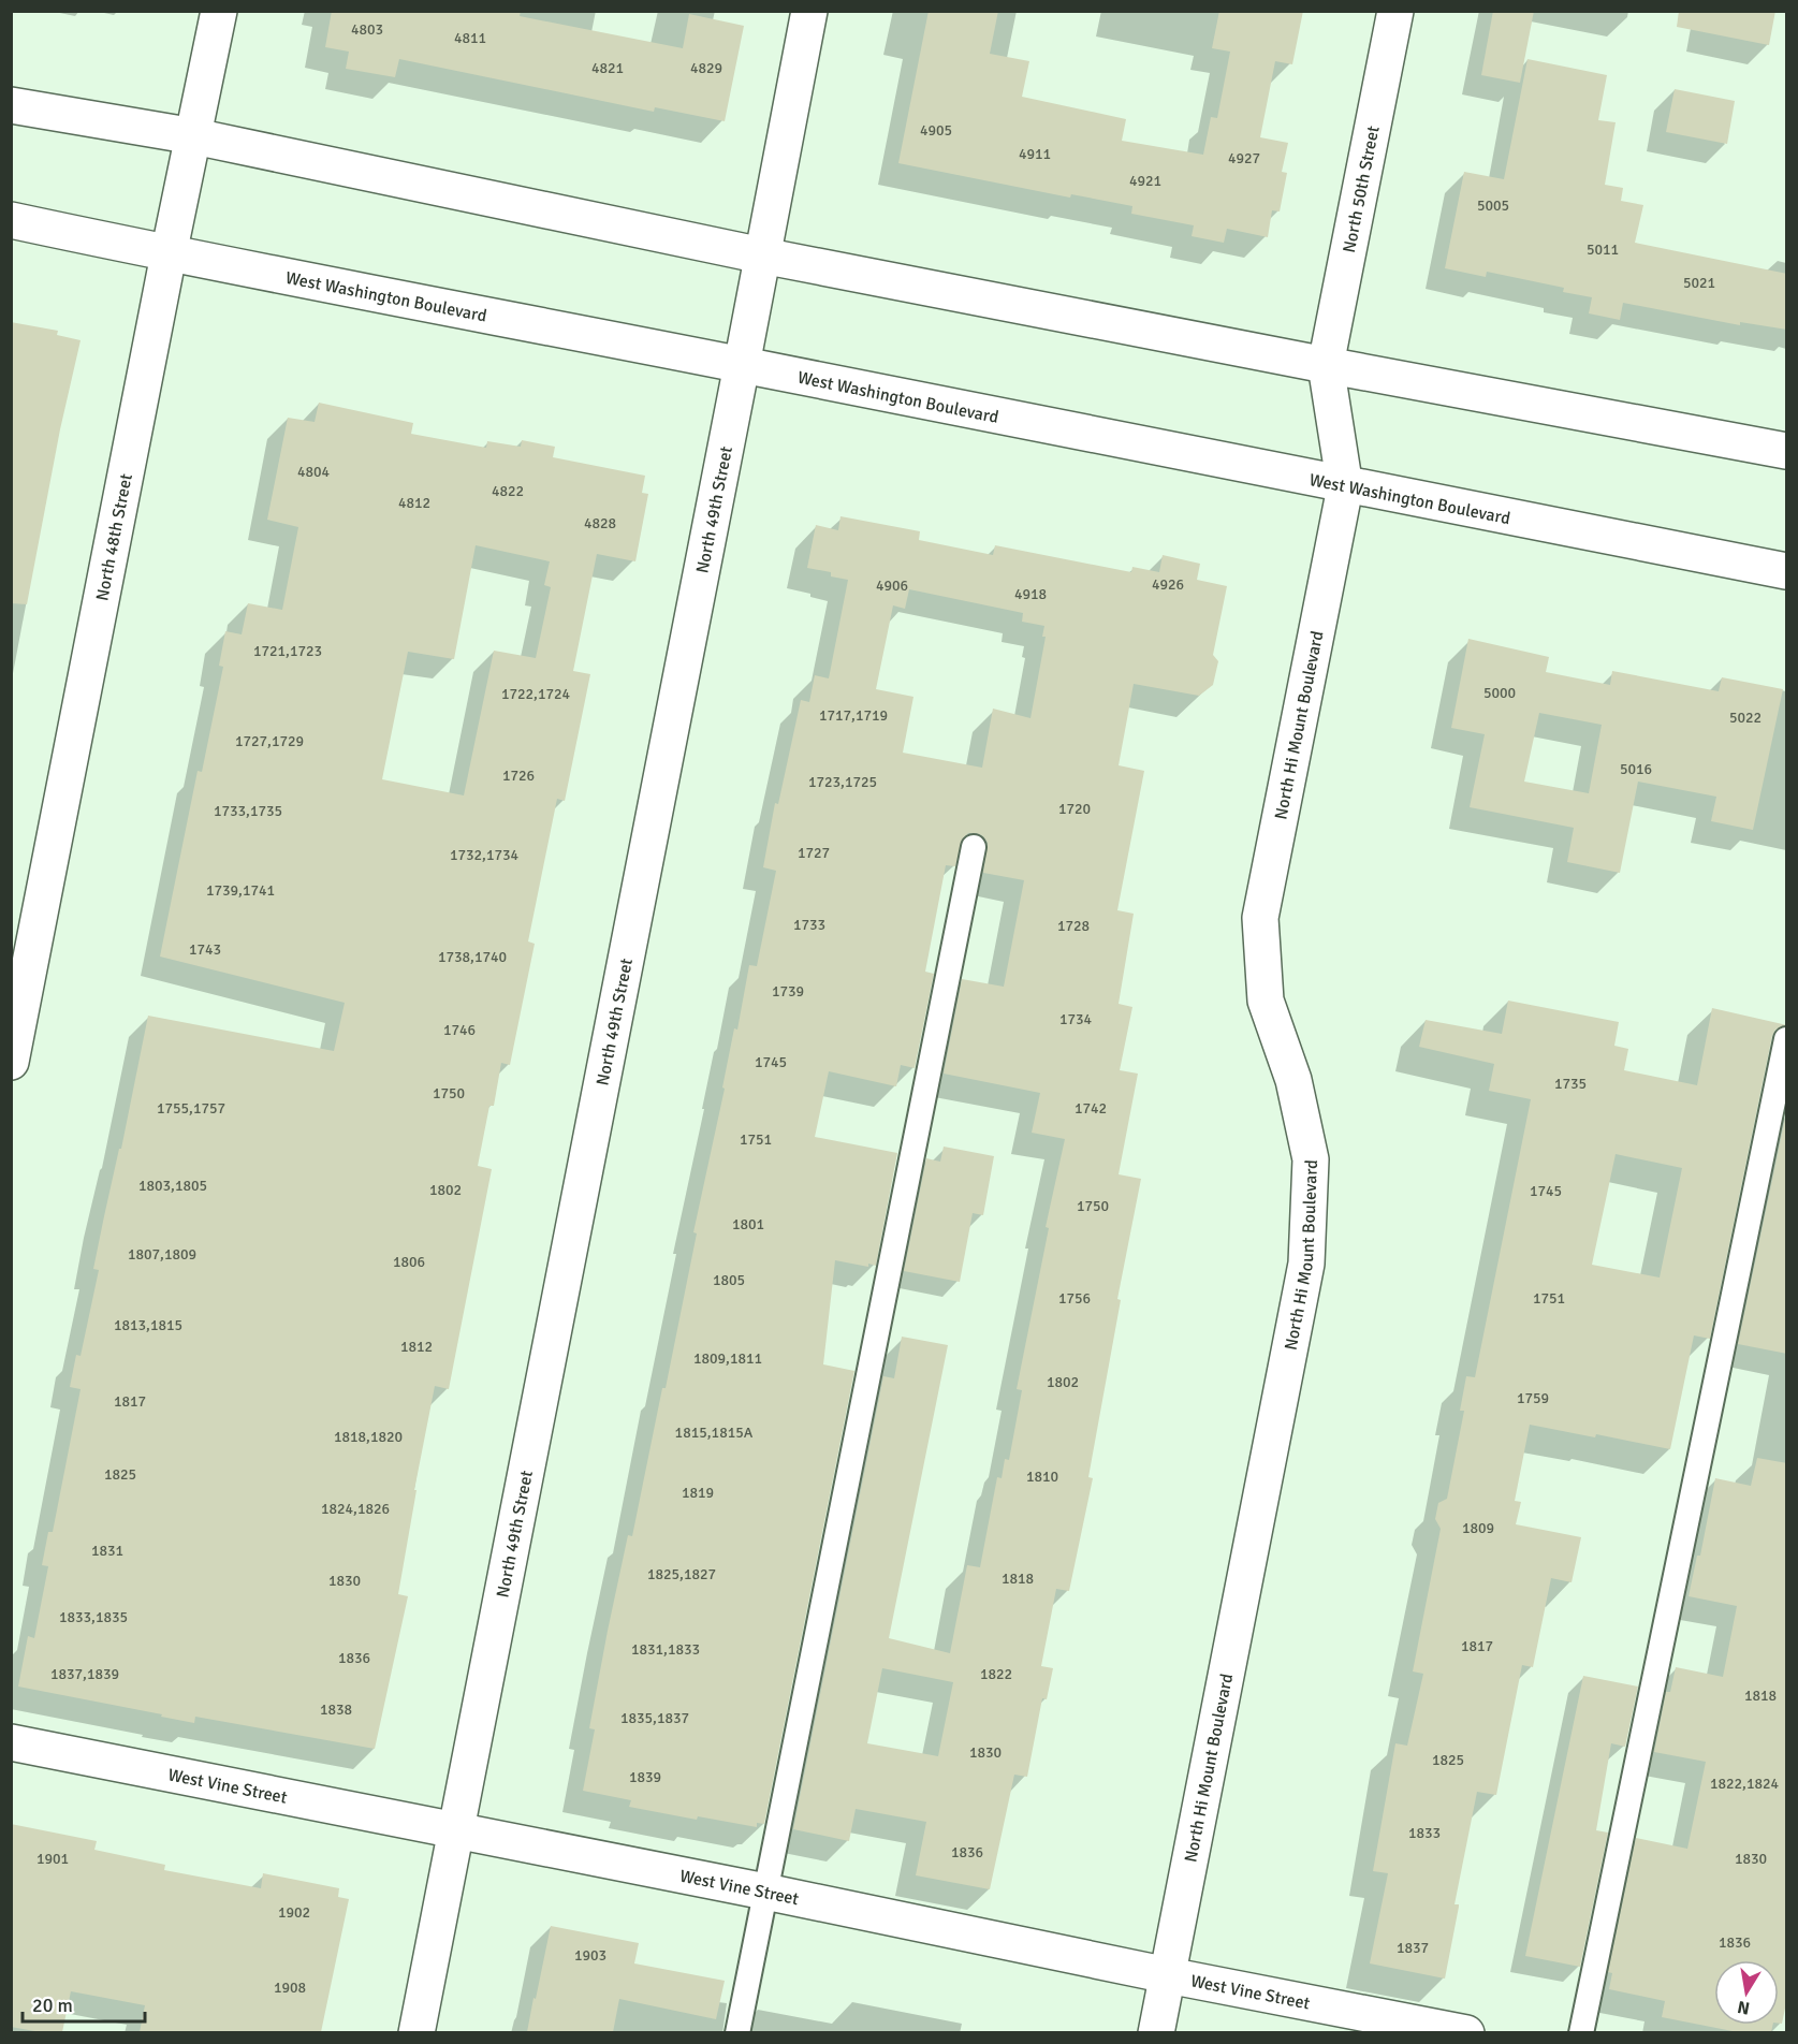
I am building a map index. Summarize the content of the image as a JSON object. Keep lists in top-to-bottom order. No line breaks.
{"streets":{"street":["North 50th Street","West Washington Boulevard","North 49th Street","North 48th Street","North Hi Mount Boulevard","West Vine Street"]},"crossings":[["North 50th Street","North Hi Mount Boulevard"],["West Washington Boulevard","North 49th Street"],["West Washington Boulevard","North 48th Street"],["West Washington Boulevard","North Hi Mount Boulevard"],["North 49th Street","West Vine Street"],["North Hi Mount Boulevard","West Vine Street"]],"house_numbers":["4803","4811","4821","4829","4905","4911","4927","4921","5005","5011","5021","4804","4822","4812","4828","4926","4906","4918","1721,1723","5000","1722,1724","1717,1719","5022","1727,1729","5016","1726","1723,1725","1720","1733,1735","1727","1732,1734","1739,1741","1733","1728","1743","1738,1740","1739","1734","1746","1745","1735","1750","1755,1757","1742","1751","1803,1805","1802","1745","1750","1801","1807,1809","1806","1805","1756","1751","1813,1815","1812","1809,1811","1802","1759","1817","1815,1815A","1818,1820","1825","1810","1819","1824,1826","1809","1831","1825,1827","1818","1830","1833,1835","1817","1831,1833","1836","1837,1839","1822","1818","1838","1835,1837","1830","1825","1839","1822,1824","1833","1836","1901","1830","1902","1836","1837","1903","1908"],"scale_bar":"20 m","north":"bottom"}
